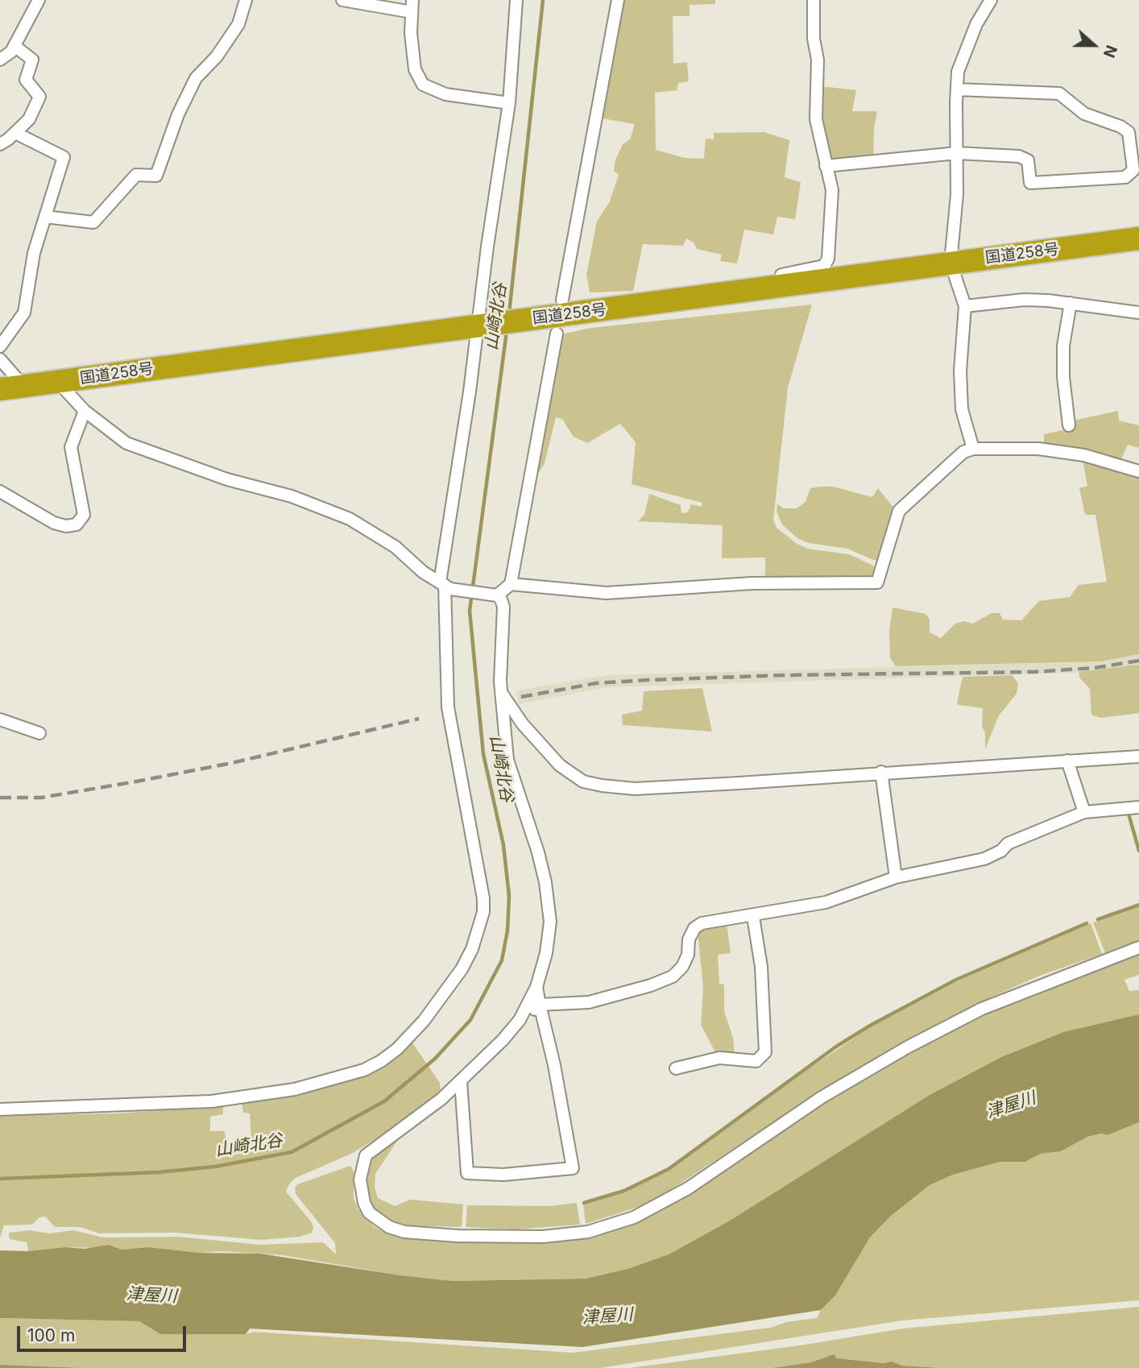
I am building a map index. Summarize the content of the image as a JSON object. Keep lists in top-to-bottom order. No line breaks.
{"streets":{"highway":["国道258号"]},"water":["山崎北谷","津屋川"],"scale_bar":"100 m","north":"right"}
